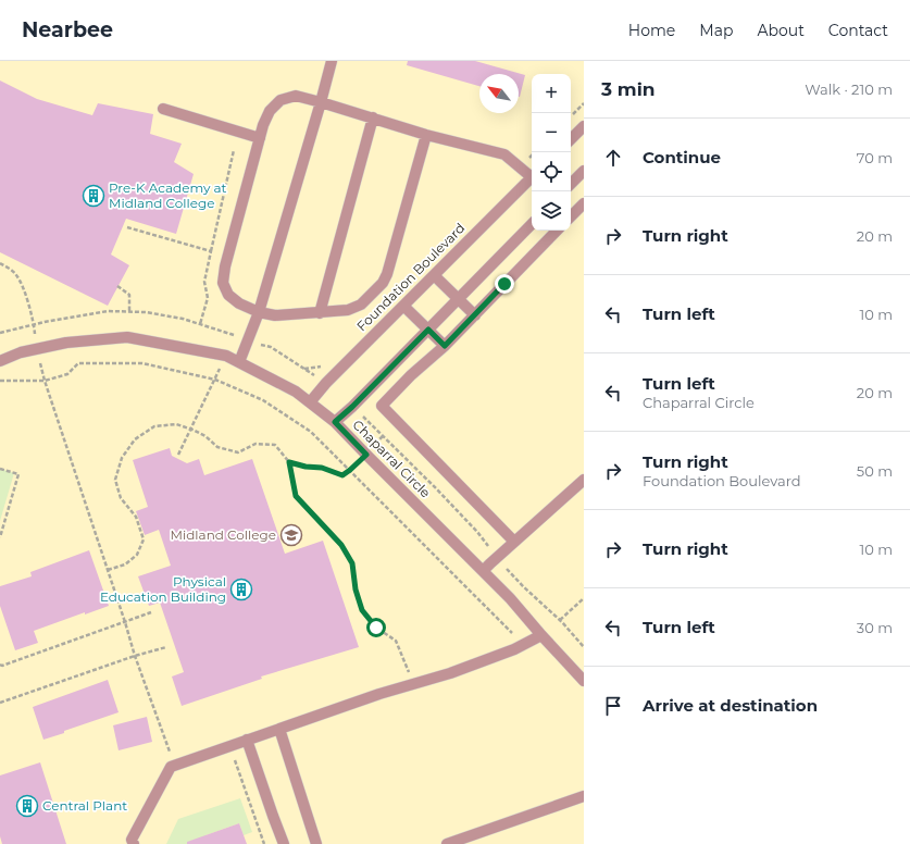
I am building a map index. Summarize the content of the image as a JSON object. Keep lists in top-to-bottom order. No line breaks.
{"streets":{"street":["Foundation Boulevard","Chaparral Circle"]},"crossings":[["Foundation Boulevard","Chaparral Circle"]],"places":{"building":["Pre-K Academy at Midland College","Physical Education Building","Central Plant"],"school or university":["Midland College"]},"north":"top left","page":{"header":"Nearbee","nav":["Home","Map","About","Contact"],"heading":["3 min","Walk · 210 m"],"map_buttons":["+","−"],"list":[["Continue","70 m"],["Turn right","20 m"],["Turn left","10 m"],["Turn left","Chaparral Circle","20 m"],["Turn right","Foundation Boulevard","50 m"],["Turn right","10 m"],["Turn left","30 m"],"Arrive at destination"]}}
